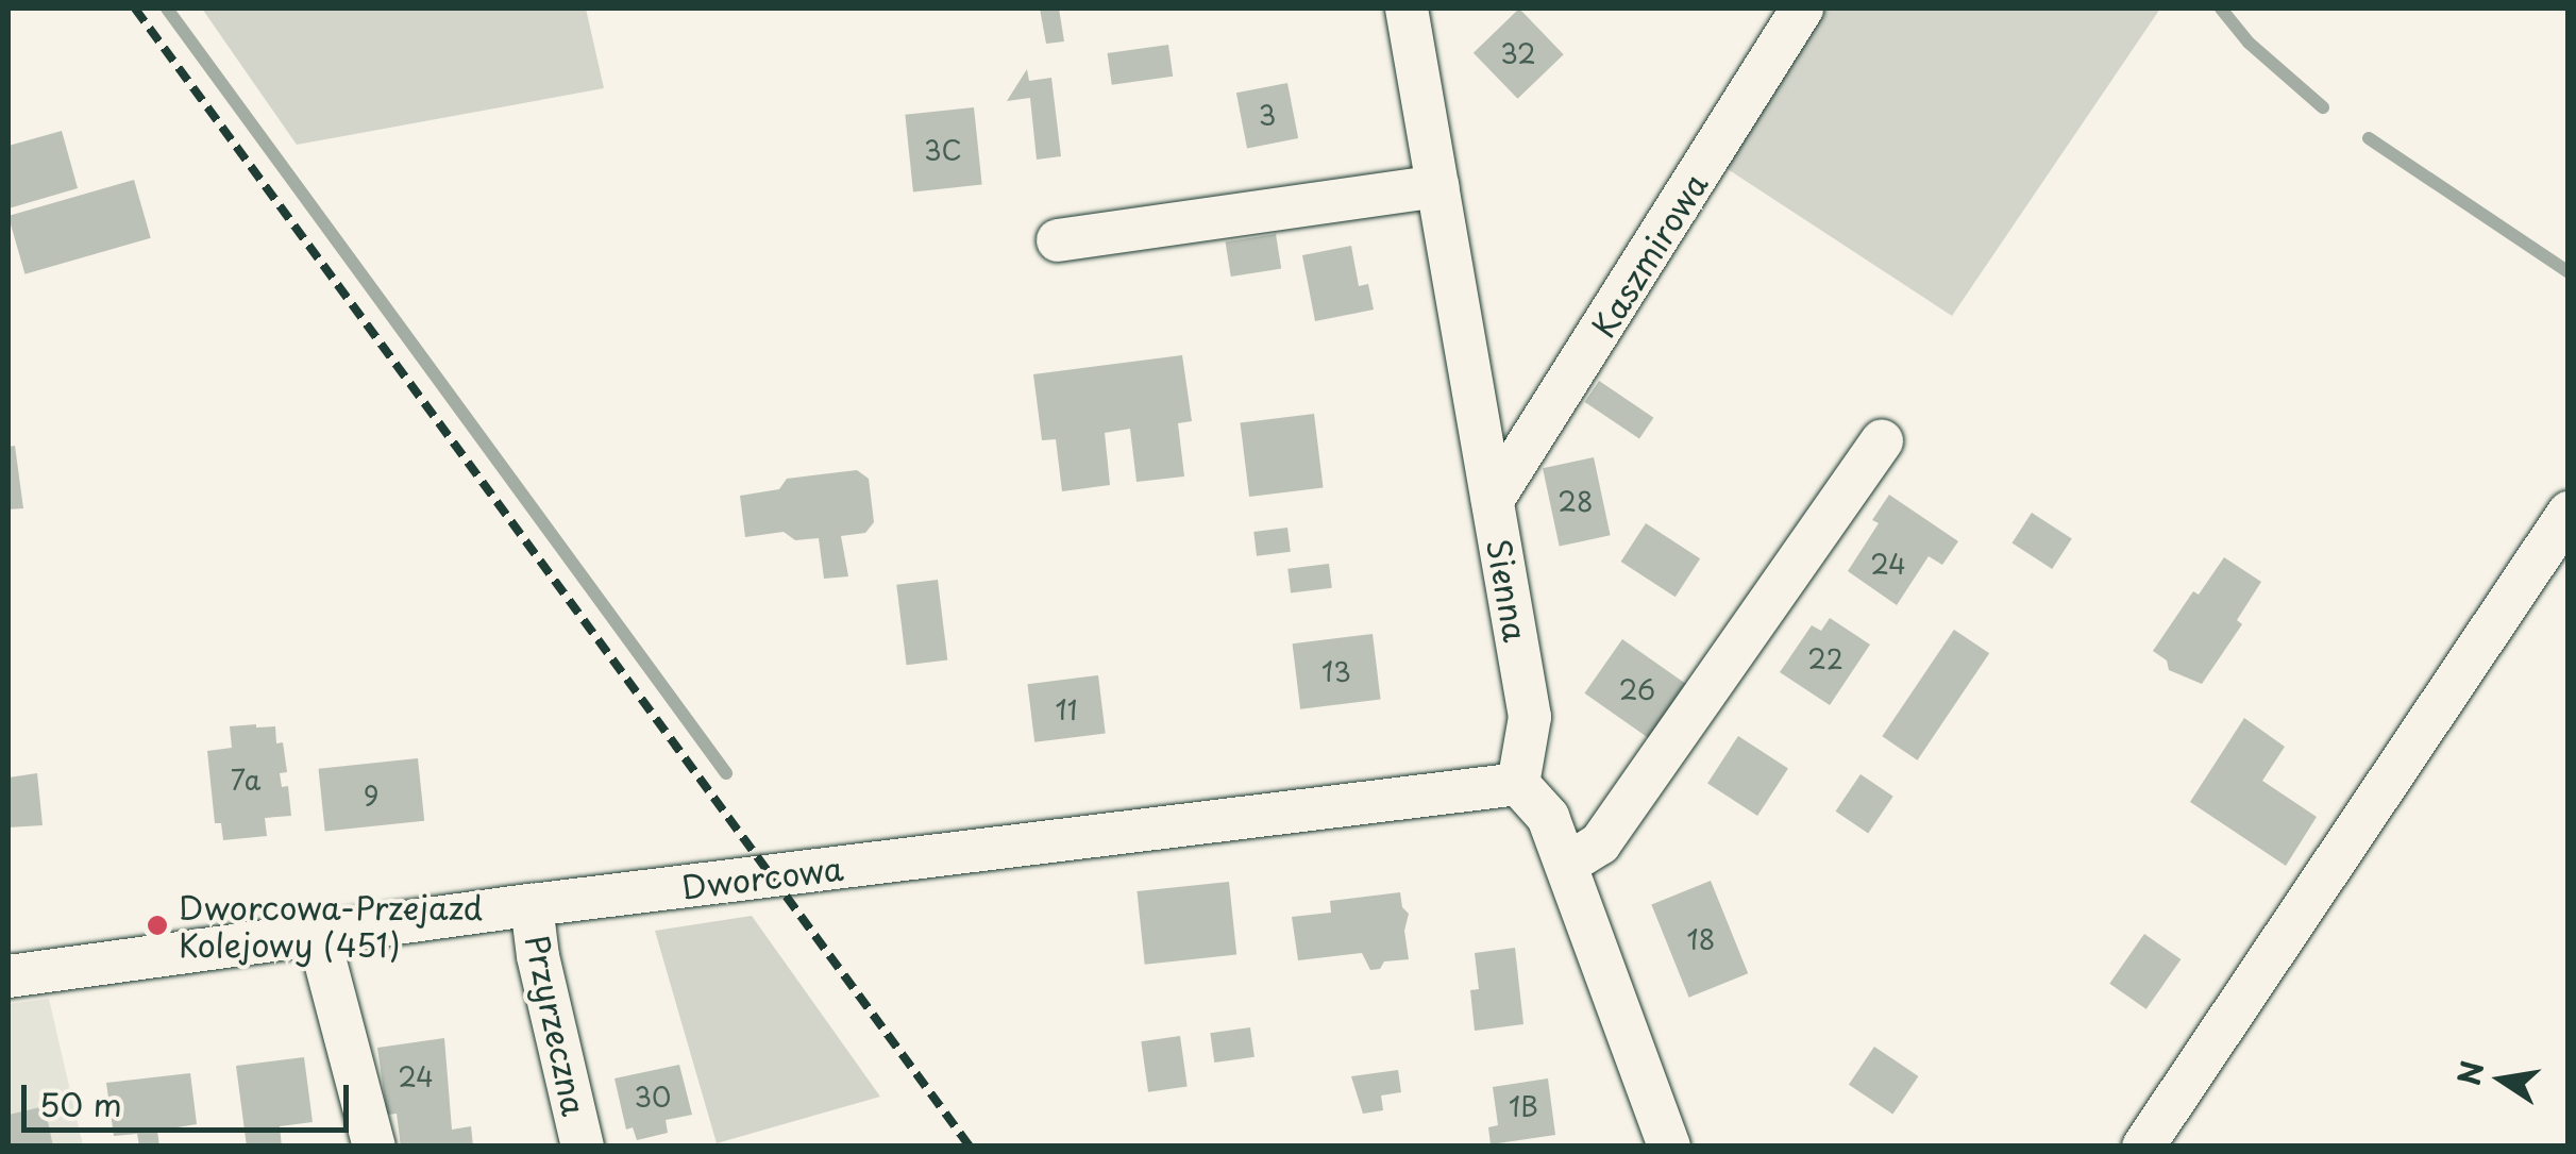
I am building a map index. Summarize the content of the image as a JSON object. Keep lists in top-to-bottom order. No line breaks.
{"streets":{"street":["Kaszmirowa","Sienna","Dworcowa","Przyrzeczna"]},"crossings":[["Kaszmirowa","Sienna"],["Sienna","Dworcowa"],["Dworcowa","Przyrzeczna"]],"places":["Dworcowa-Przejazd Kolejowy (451)"],"house_numbers":["32","3","3C","28","24","22","13","26","11","7a","9","18","24","30","1B"],"scale_bar":"50 m","north":"left"}
